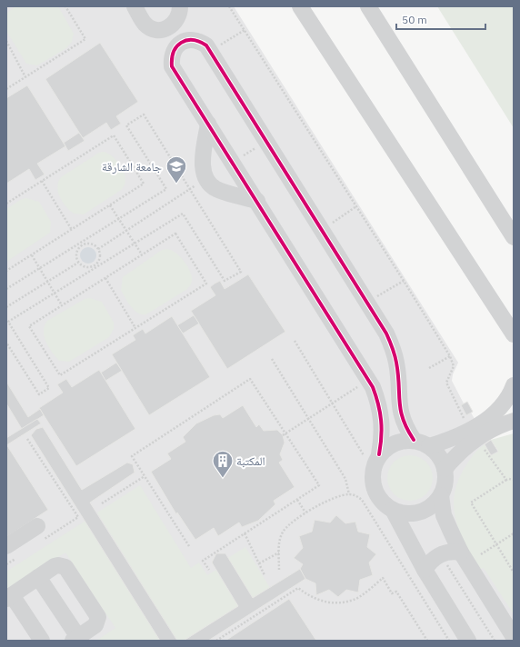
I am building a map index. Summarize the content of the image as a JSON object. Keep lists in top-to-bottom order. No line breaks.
{"places":{"school or university":["جامعة الشارقة"],"building":["المكتبة"]},"scale_bar":"50 m"}
